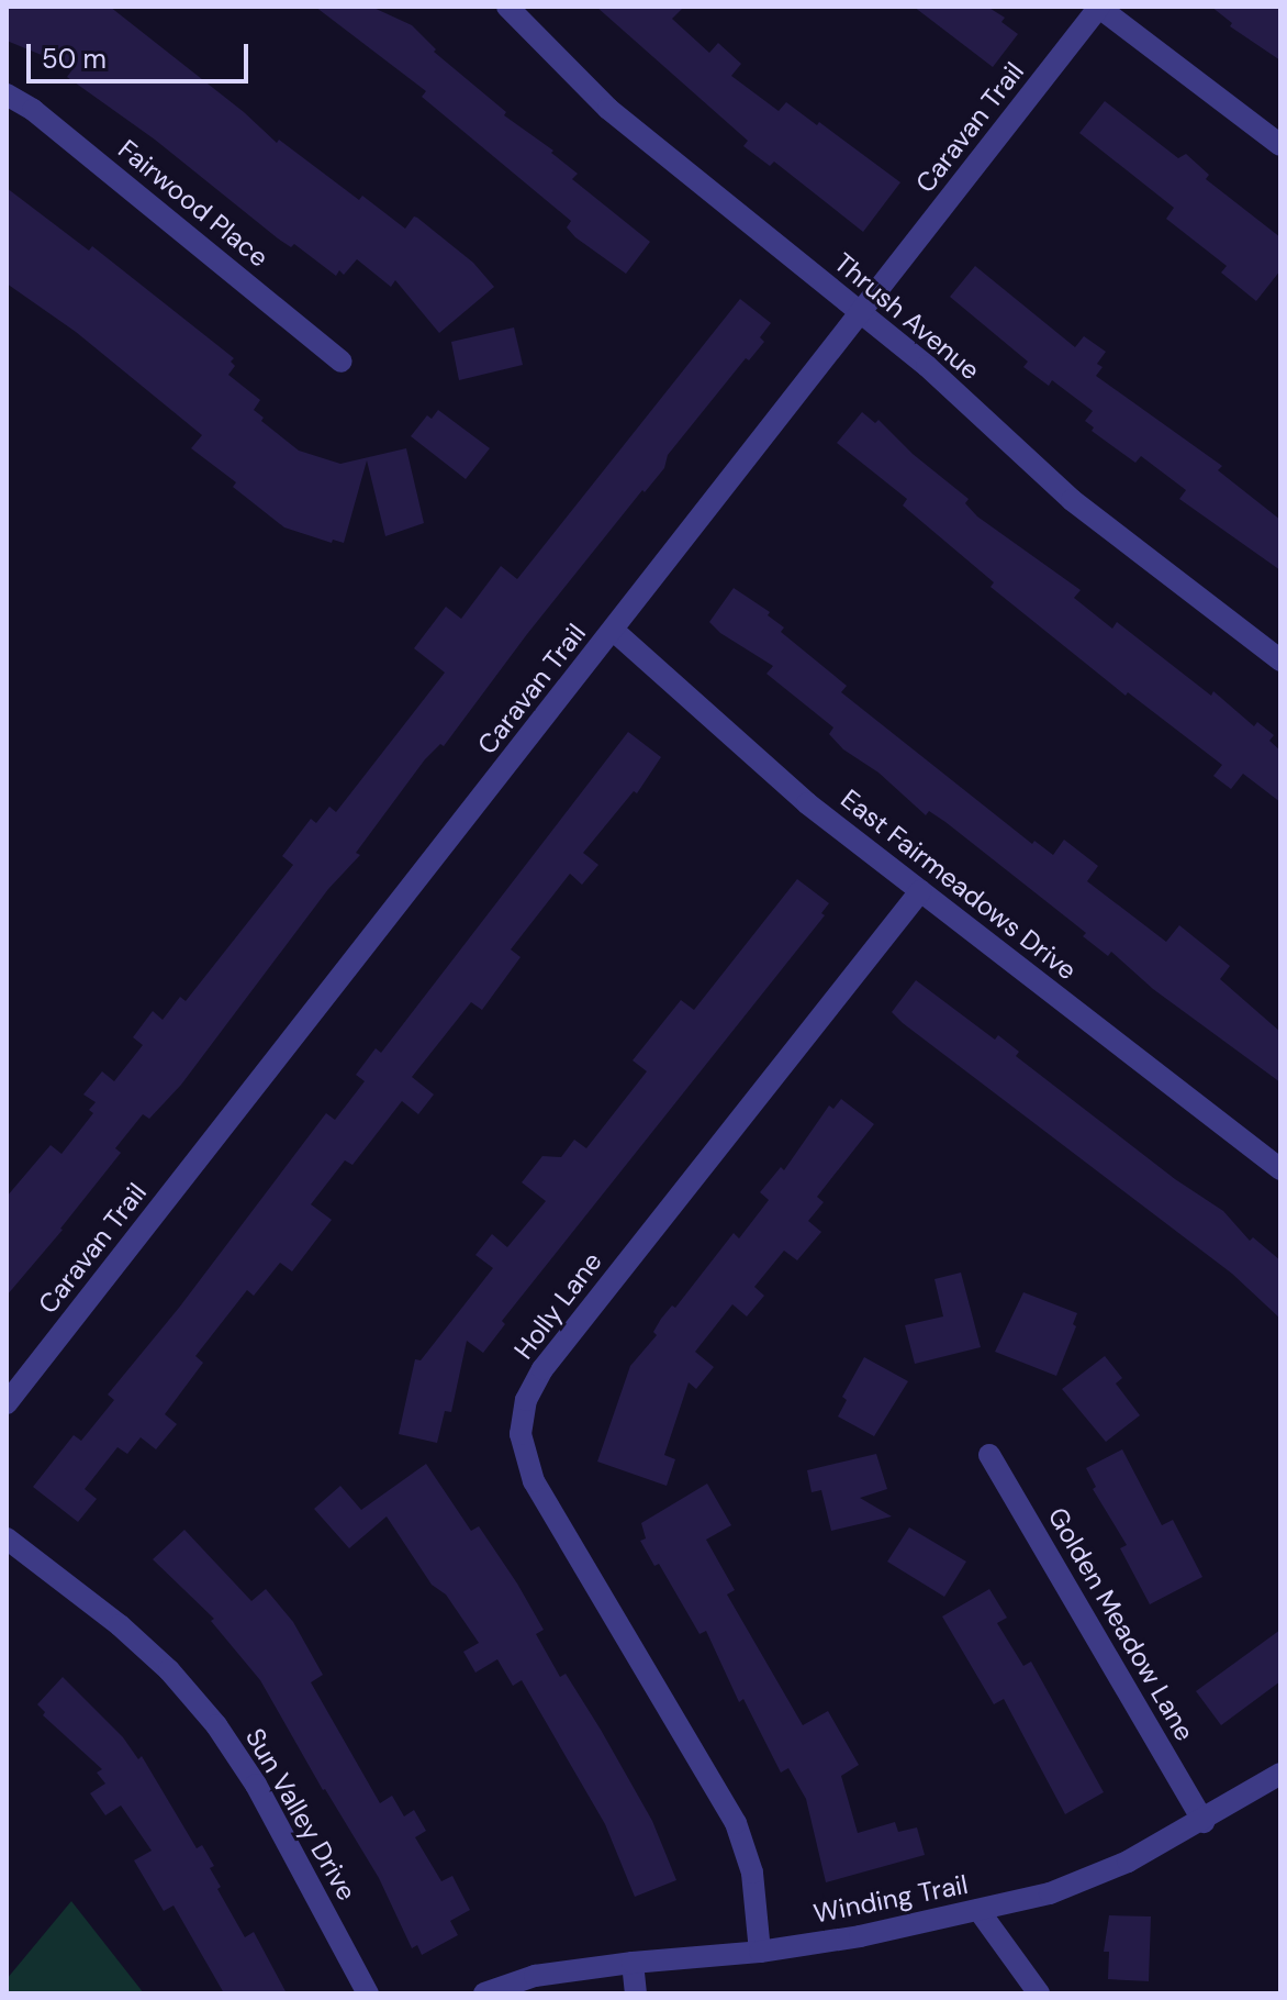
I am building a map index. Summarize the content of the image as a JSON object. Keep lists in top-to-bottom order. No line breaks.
{"streets":{"street":["Caravan Trail","Fairwood Place","Thrush Avenue","East Fairmeadows Drive","Holly Lane","Golden Meadow Lane","Sun Valley Drive","Winding Trail"]},"crossings":[["Caravan Trail","Thrush Avenue"],["Caravan Trail","East Fairmeadows Drive"],["East Fairmeadows Drive","Holly Lane"],["Holly Lane","Winding Trail"],["Golden Meadow Lane","Winding Trail"]],"scale_bar":"50 m"}
